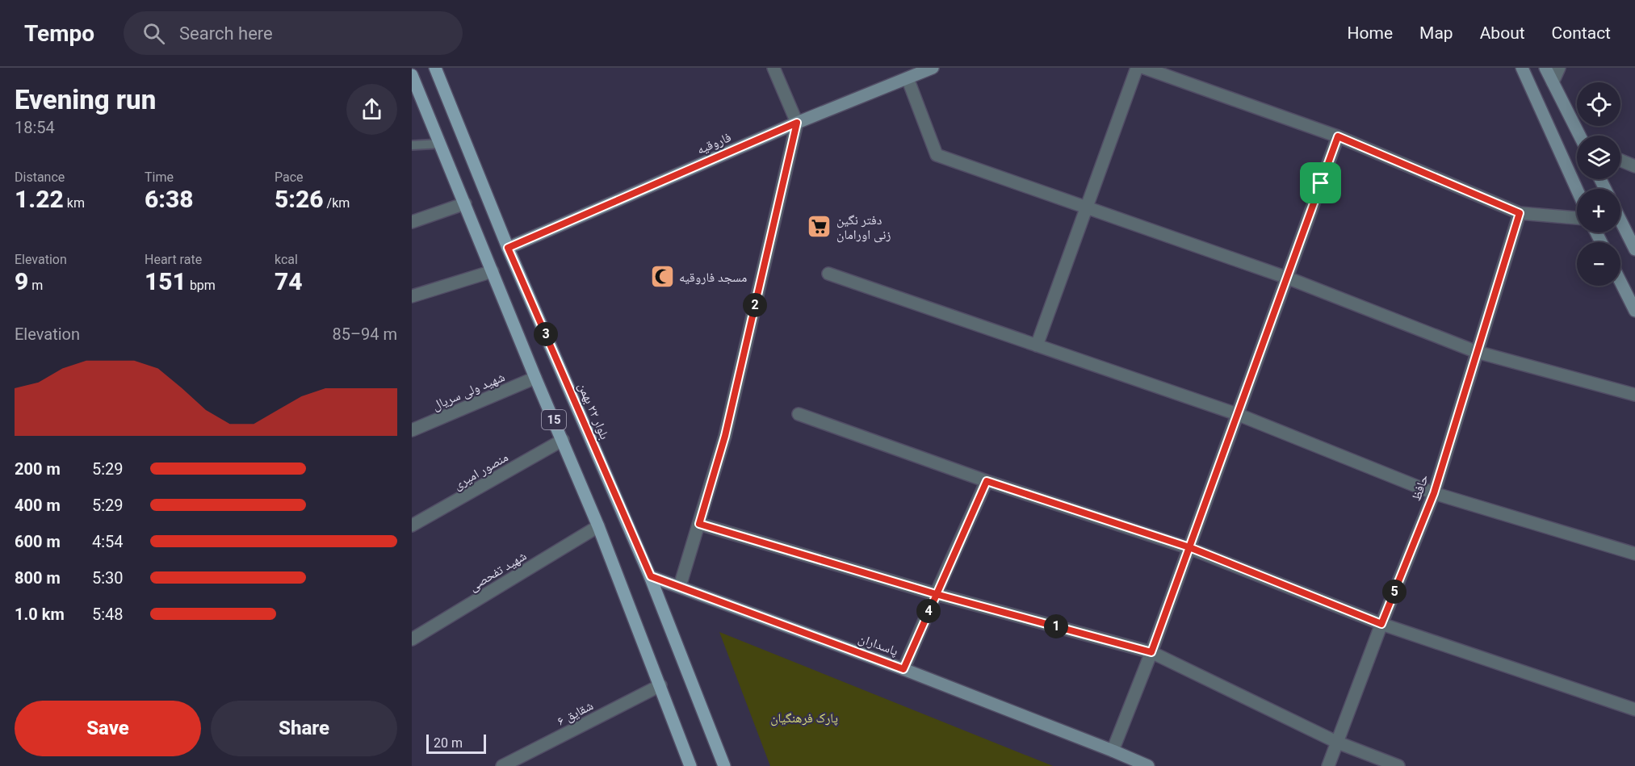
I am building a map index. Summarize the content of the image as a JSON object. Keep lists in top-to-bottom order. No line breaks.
{"streets":{"main road":["فاروقیه","بلوار ۲۲ بهمن","15","پاسداران"],"street":["شهید ولی سریال","منصور امیری","حافظ","شهید تفحصی","شقایق ۶"]},"crossings":[["فاروقیه","بلوار ۲۲ بهمن"],["شهید ولی سریال","15"],["بلوار ۲۲ بهمن","پاسداران"],["15","منصور امیری"],["15","شهید تفحصی"],["15","شقایق ۶"]],"parks":["پارک فرهنگیان"],"places":{"supermarket":["دفتر نگین زنی اورامان"],"mosque":["مسجد فاروقیه"]},"scale_bar":"20 m","page":{"header":"Tempo","search":"Search here","nav":["Home","Map","About","Contact"],"heading":["Evening run","18:54"],"map_buttons":["+","−"],"stats":[["Distance","1.22 km"],["Time","6:38"],["Pace","5:26 /km"],["Elevation","9 m"],["Heart rate","151 bpm"],["kcal","74"]],"pins":["2","3","5","4","1"],"chart":["Elevation","85–94 m"],"list":[{"name":"200 m","note":"5:29"},{"name":"400 m","note":"5:29"},{"name":"600 m","note":"4:54"},{"name":"800 m","note":"5:30"},{"name":"1.0 km","note":"5:48"}],"buttons":["Save","Share"],"scale":"20 m"}}
